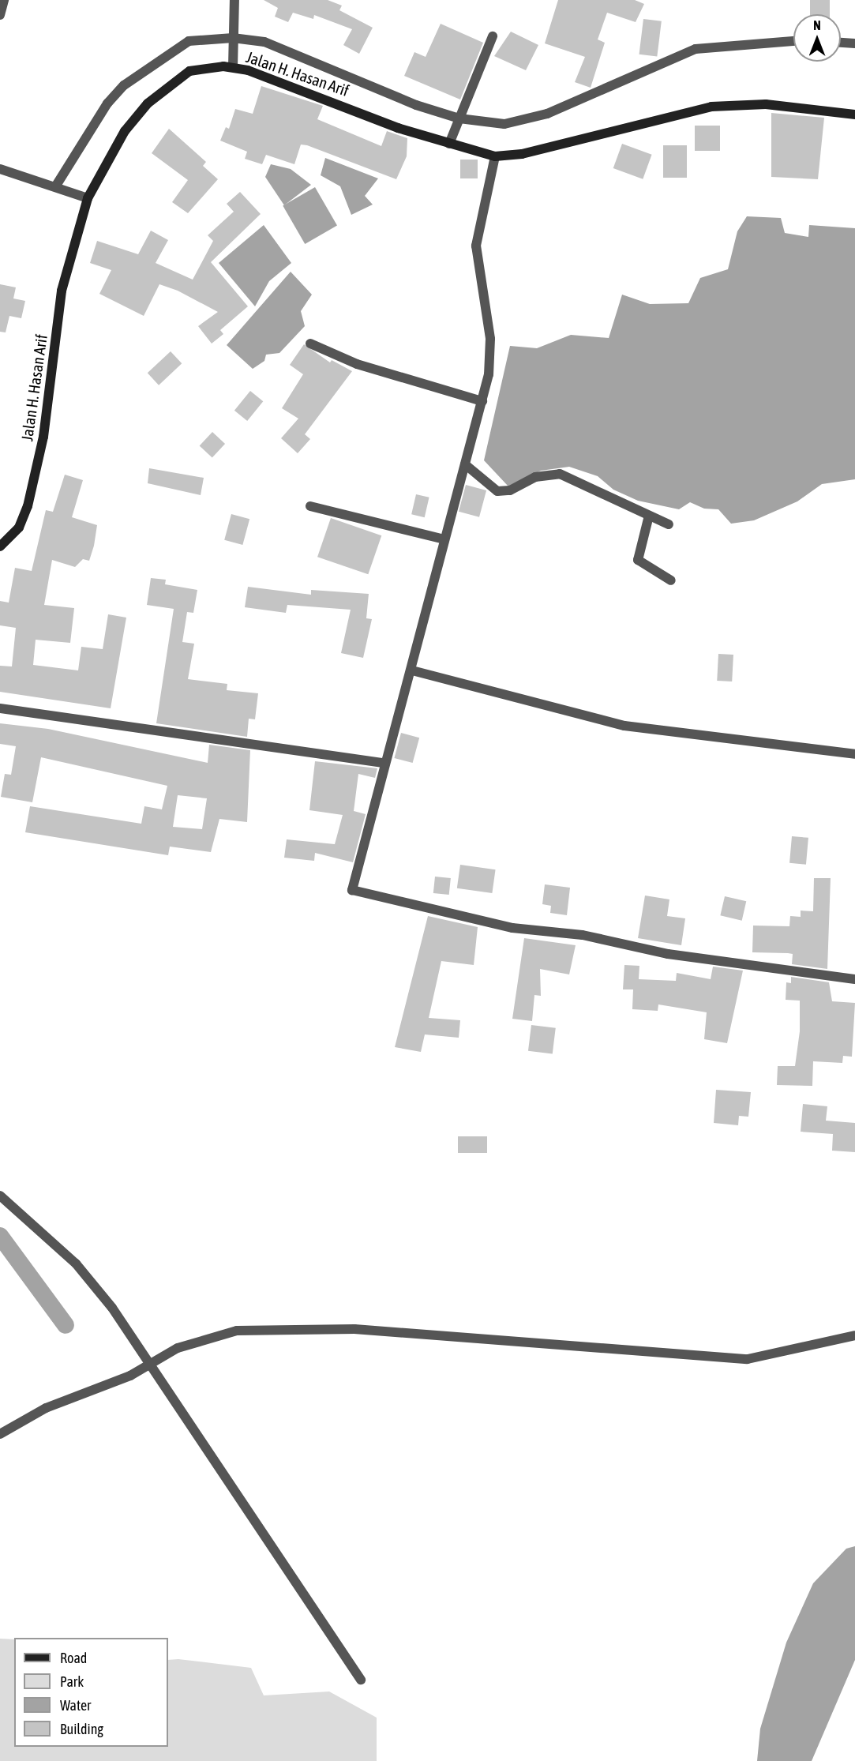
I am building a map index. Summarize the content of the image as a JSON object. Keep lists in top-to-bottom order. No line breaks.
{"streets":{"main road":["Jalan H. Hasan Arif"]},"legend":["Road","Park","Water","Building"],"north":"top"}
